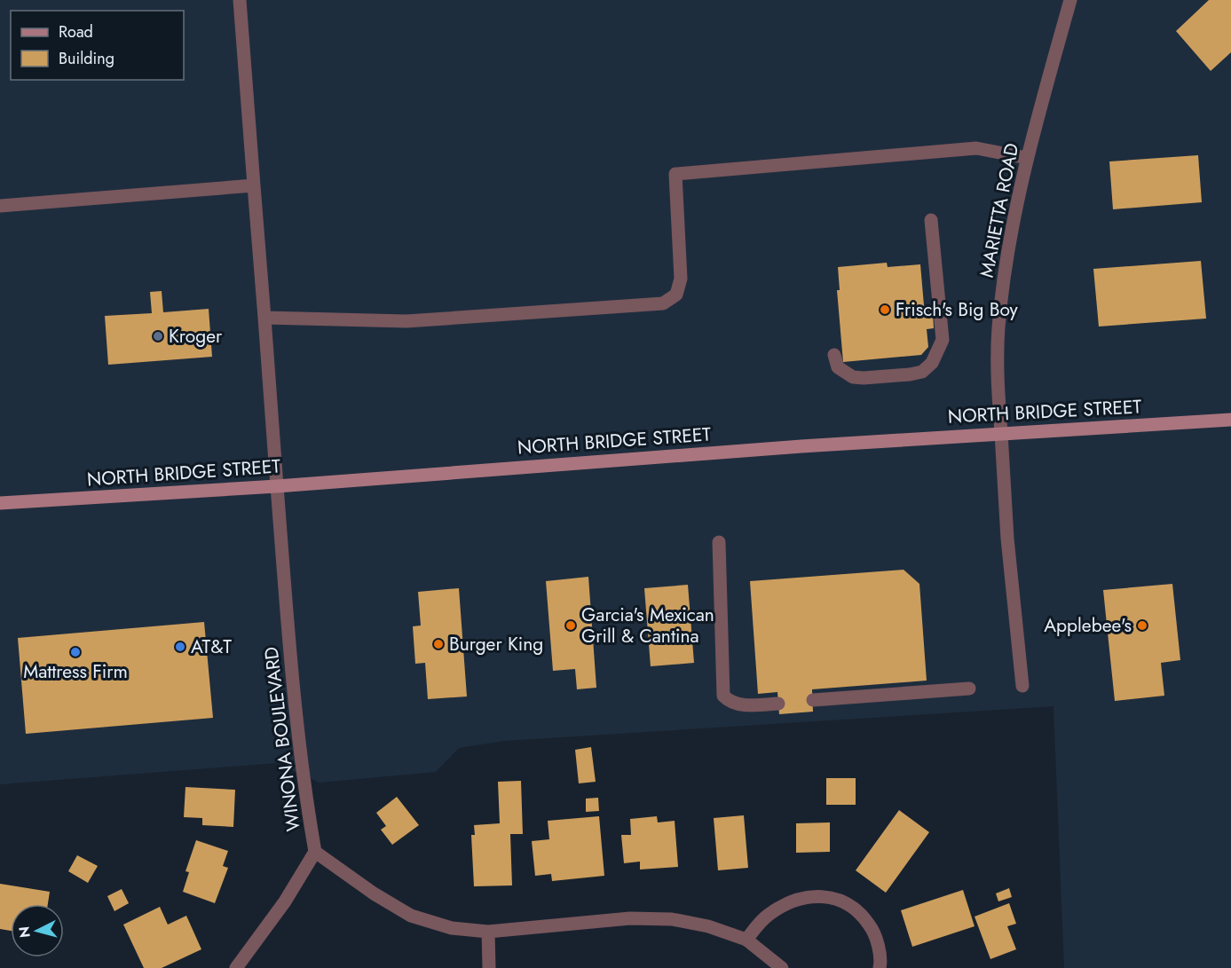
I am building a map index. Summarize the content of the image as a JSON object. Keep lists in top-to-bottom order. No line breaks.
{"streets":{"main road":["NORTH BRIDGE STREET"],"street":["MARIETTA ROAD","WINONA BOULEVARD"]},"crossings":[["MARIETTA ROAD","NORTH BRIDGE STREET"],["NORTH BRIDGE STREET","WINONA BOULEVARD"]],"places":["Frisch's Big Boy","Kroger","Garcia's Mexican Grill & Cantina","Applebee's","Burger King","AT&T","Mattress Firm"],"legend":["Road","Building"],"north":"left"}
